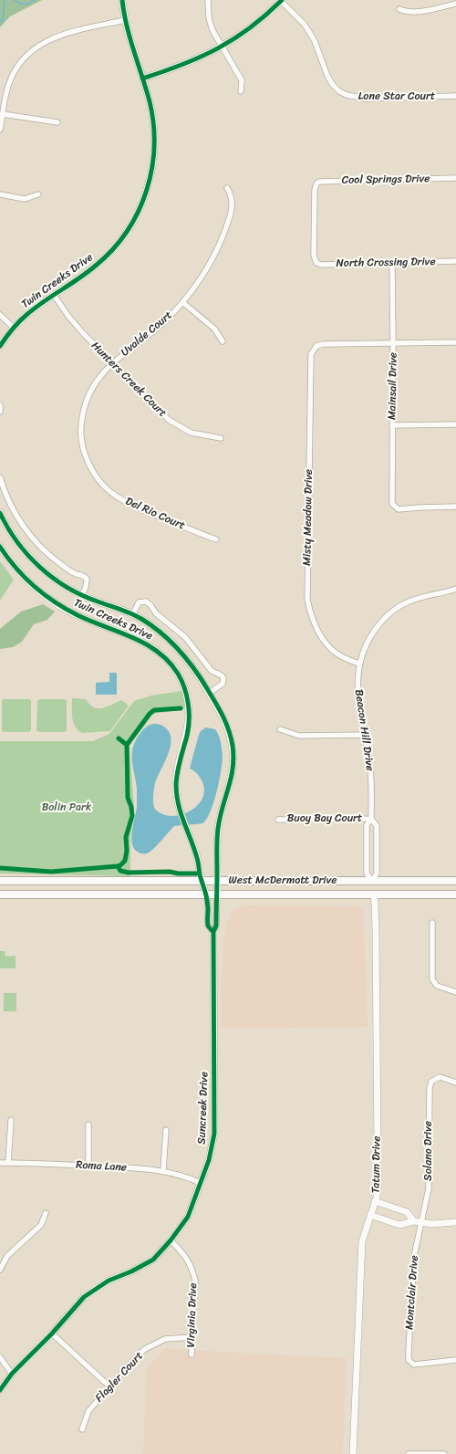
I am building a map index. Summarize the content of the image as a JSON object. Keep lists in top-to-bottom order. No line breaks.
{"streets":{"main road":["West McDermott Drive"],"street":["Lone Star Court","Cool Springs Drive","North Crossing Drive","Twin Creeks Drive","Uvalde Court","Hunters Creek Court","Mainsail Drive","Del Rio Court","Misty Meadow Drive","Beacon Hill Drive","Buoy Bay Court","Suncreek Drive","Solano Drive","Tatum Drive","Roma Lane","Montclair Drive","Virginia Drive","Flagler Court"]},"crossings":[["Cool Springs Drive","North Crossing Drive"],["North Crossing Drive","Mainsail Drive"],["Twin Creeks Drive","Hunters Creek Court"],["Twin Creeks Drive","West McDermott Drive"],["Twin Creeks Drive","Suncreek Drive"],["Uvalde Court","Hunters Creek Court"],["Uvalde Court","Del Rio Court"],["Hunters Creek Court","Del Rio Court"],["Mainsail Drive","Misty Meadow Drive"],["Misty Meadow Drive","Beacon Hill Drive"],["Beacon Hill Drive","Buoy Bay Court"],["Beacon Hill Drive","West McDermott Drive"],["West McDermott Drive","Suncreek Drive"],["West McDermott Drive","Tatum Drive"],["Suncreek Drive","Roma Lane"],["Suncreek Drive","Virginia Drive"],["Solano Drive","Montclair Drive"],["Virginia Drive","Flagler Court"]],"parks":["Bolin Park"]}
